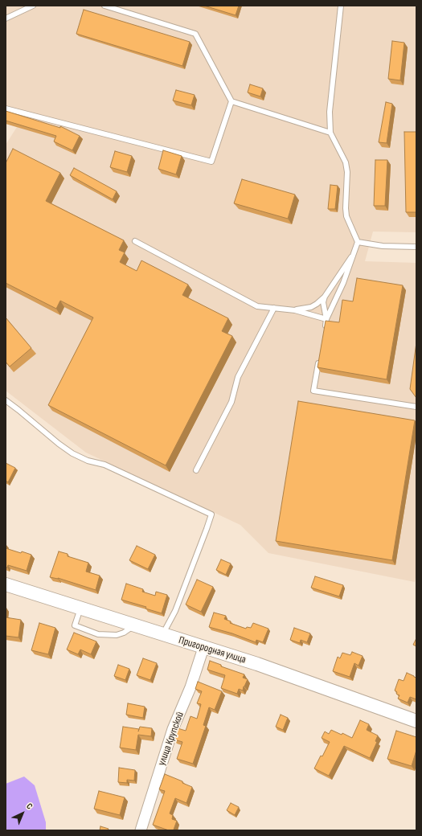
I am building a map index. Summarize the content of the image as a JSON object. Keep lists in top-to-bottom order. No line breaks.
{"streets":{"street":["Пригородная улица","улица Крупской"]},"crossings":[["Пригородная улица","улица Крупской"]],"north":"top right"}
